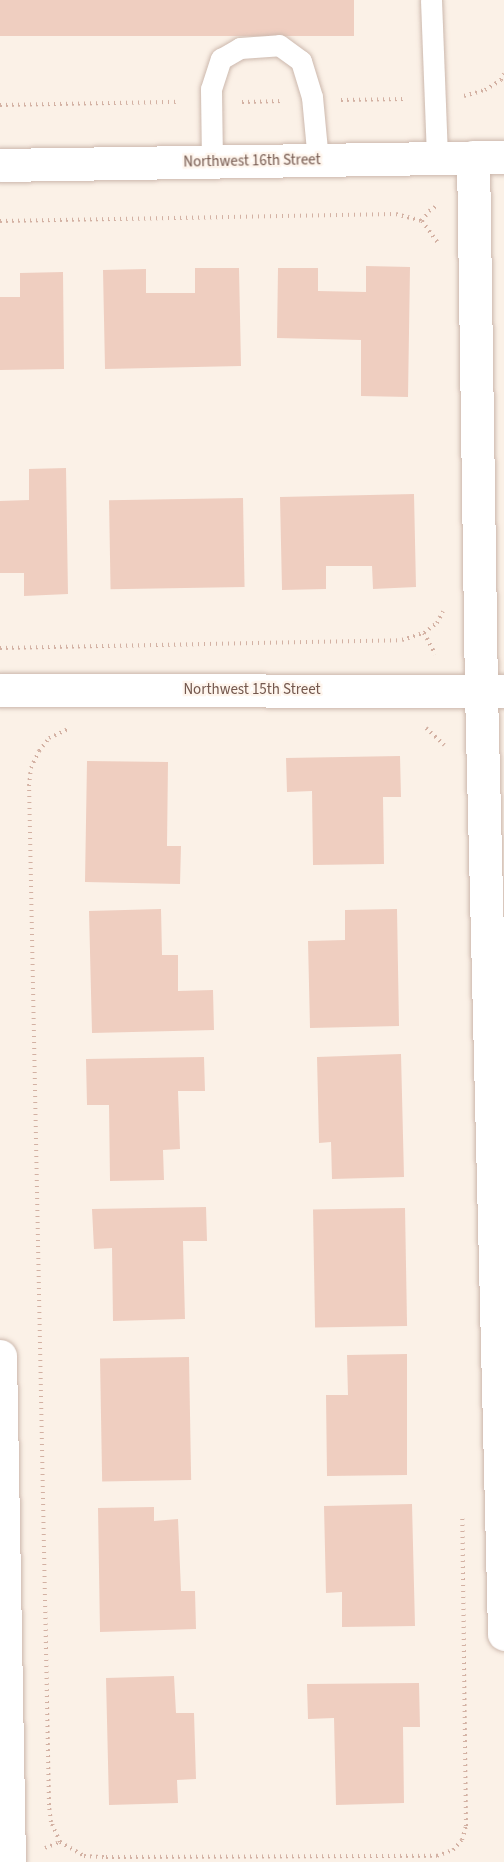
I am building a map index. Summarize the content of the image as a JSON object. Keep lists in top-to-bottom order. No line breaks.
{"streets":{"street":["Northwest 16th Street","Northwest 15th Street"]}}
